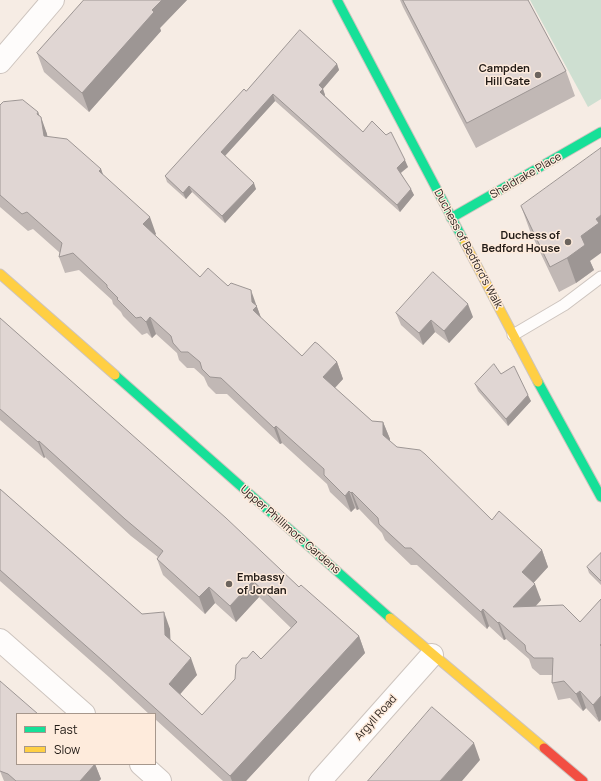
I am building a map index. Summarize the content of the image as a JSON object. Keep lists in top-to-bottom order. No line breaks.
{"streets":{"street":["Sheldrake Place","Duchess of Bedford's Walk","Upper Phillimore Gardens","Argyll Road"]},"crossings":[["Sheldrake Place","Duchess of Bedford's Walk"],["Upper Phillimore Gardens","Argyll Road"]],"places":["Campden Hill Gate","Duchess of Bedford House","Embassy of Jordan"],"legend":["Fast","Slow"]}
